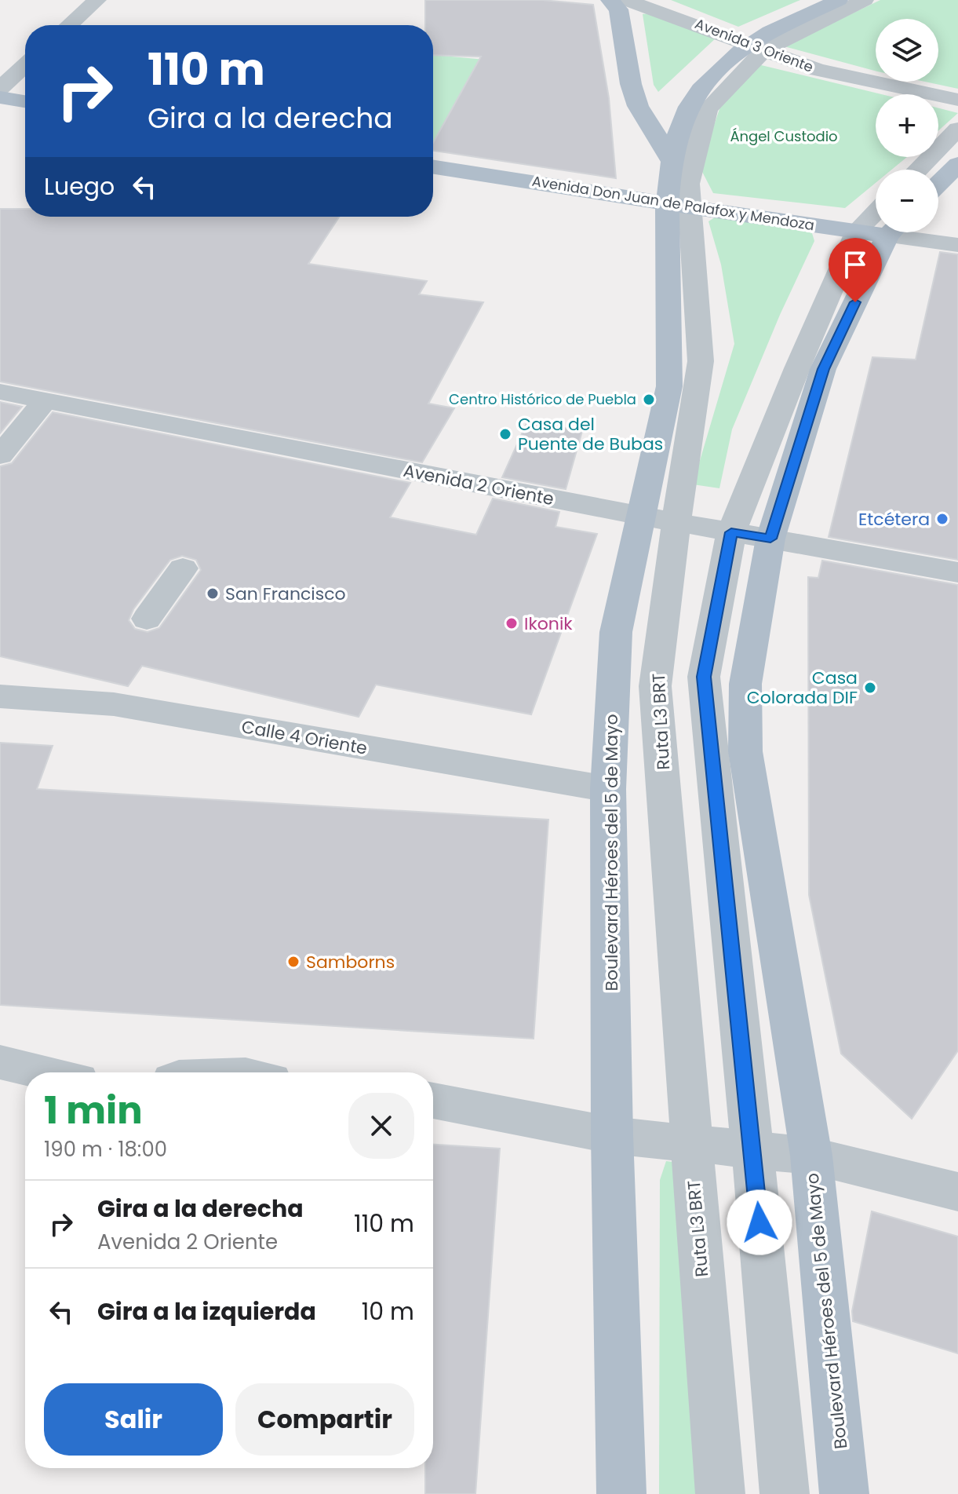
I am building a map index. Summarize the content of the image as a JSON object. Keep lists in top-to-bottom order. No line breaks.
{"streets":{"main road":["Avenida Don Juan de Palafox y Mendoza","Boulevard Héroes del 5 de Mayo"],"street":["Avenida 3 Oriente","Avenida 2 Oriente","Ruta L3 BRT","Calle 4 Oriente"]},"crossings":[["Avenida 3 Oriente","Ruta L3 BRT"],["Avenida 3 Oriente","Boulevard Héroes del 5 de Mayo"],["Avenida Don Juan de Palafox y Mendoza","Ruta L3 BRT"],["Avenida Don Juan de Palafox y Mendoza","Boulevard Héroes del 5 de Mayo"],["Avenida 2 Oriente","Ruta L3 BRT"],["Avenida 2 Oriente","Boulevard Héroes del 5 de Mayo"],["Ruta L3 BRT","Boulevard Héroes del 5 de Mayo"],["Calle 4 Oriente","Boulevard Héroes del 5 de Mayo"]],"parks":["Ángel Custodio"],"places":["Centro Histórico de Puebla","Casa del Puente de Bubas","Etcétera","San Francisco","Ikonik","Casa Colorada DIF","Samborns"],"page":{"map_buttons":["+","−"],"turn":["110 m","Gira a la derecha"],"then":"Luego","heading":["1 min","190 m · 18:00"],"list":[{"name":"Gira a la derecha","note":"Avenida 2 Oriente","value":"110 m"},{"name":"Gira a la izquierda","value":"10 m"}],"buttons":["Salir","Compartir"]}}
